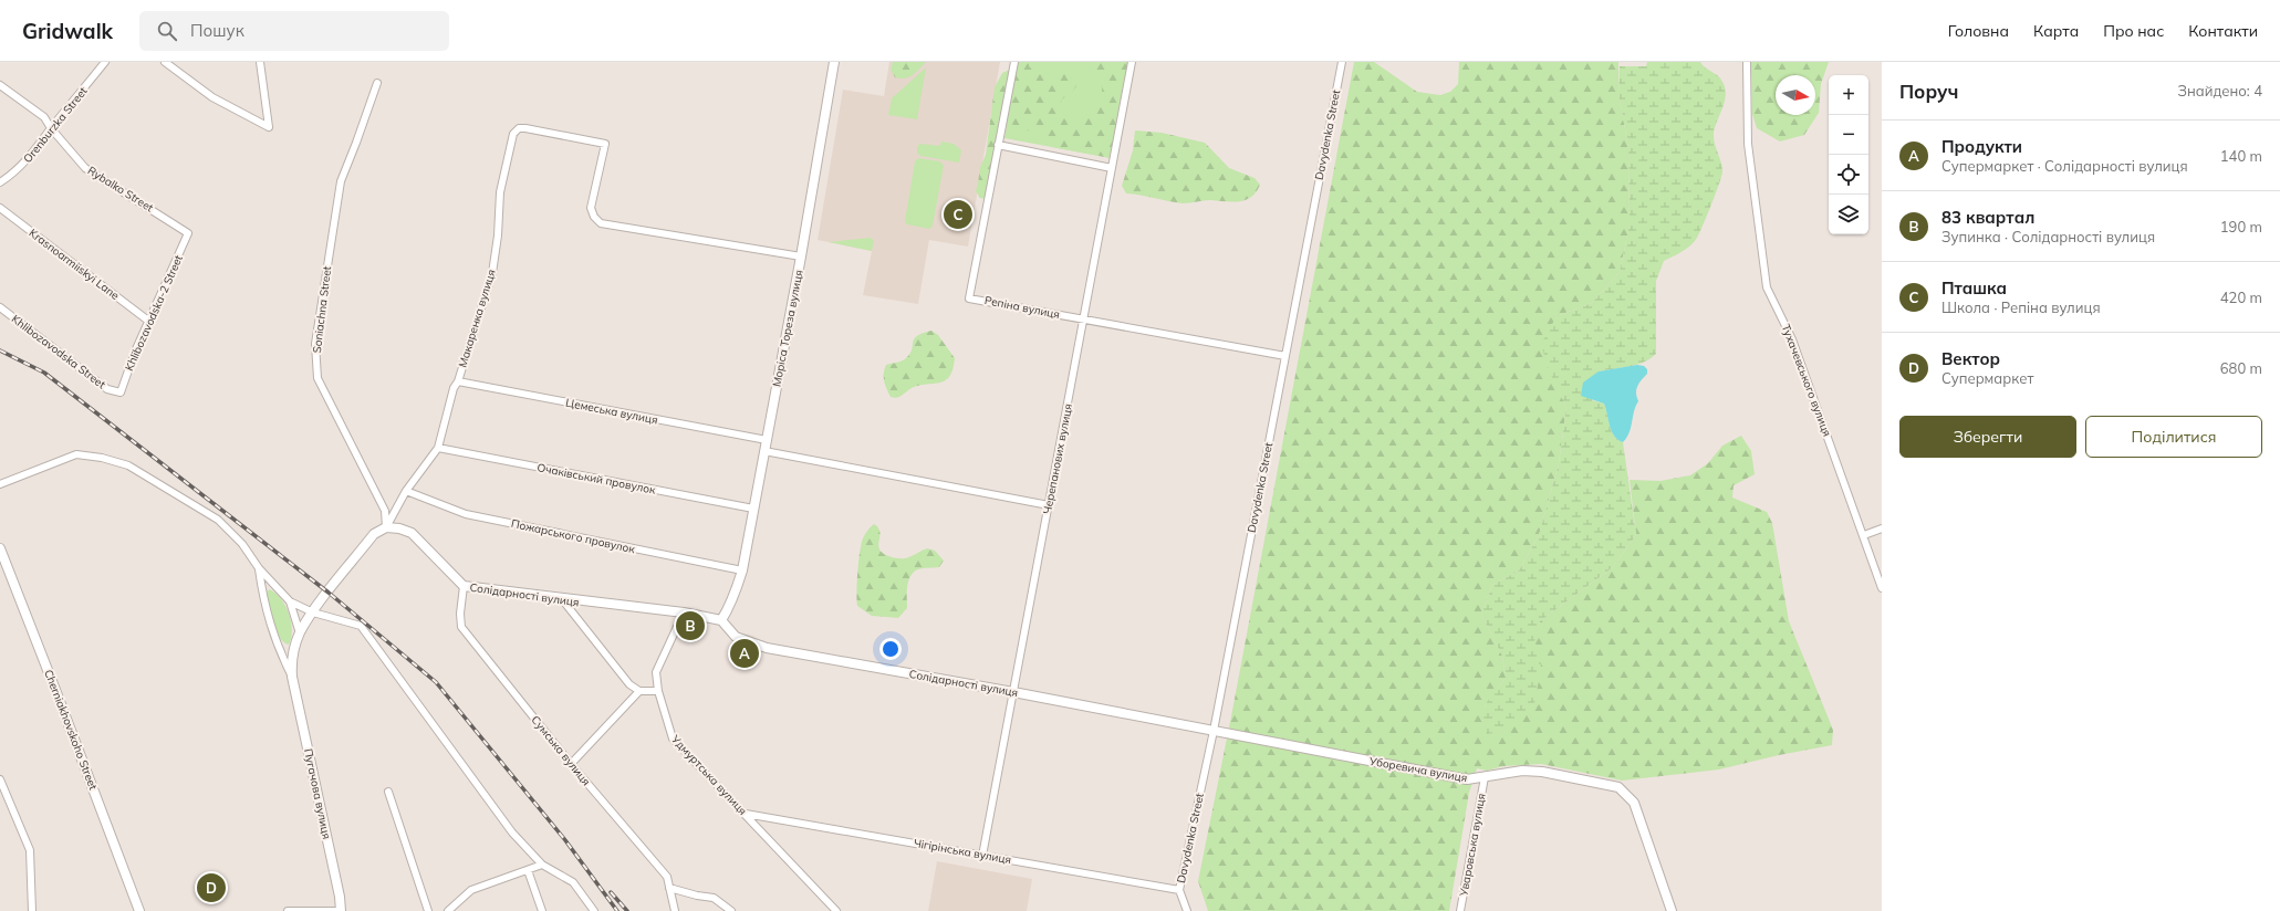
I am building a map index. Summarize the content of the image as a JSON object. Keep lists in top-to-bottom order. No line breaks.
{"streets":{"street":["Orenburzka Street","Davydenka Street","Rybalko Street","Krasnoarmiiskyi Lane","Репiна вулиця","Soniachna Street","Khlibozavodska-2 Street","Макаренка вулиця","Моріса Тореза вулиця","Khlibozavodska Street","Тухачевського вулиця","Цемеська вулиця","Черепанових вулиця","Очакiвський провулок","Пожарського провулок","Солідарності вулиця","Cherniakhovskoho Street","Сумська вулиця","Уборевича вулиця","Удмуртська вулиця","Пугачова вулиця","Уваровська вулиця","Чiгiрiнська вулиця"]},"crossings":[["Orenburzka Street","Rybalko Street"],["Davydenka Street","Репiна вулиця"],["Davydenka Street","Солідарності вулиця"],["Davydenka Street","Уборевича вулиця"],["Davydenka Street","Чiгiрiнська вулиця"],["Rybalko Street","Khlibozavodska-2 Street"],["Krasnoarmiiskyi Lane","Khlibozavodska-2 Street"],["Репiна вулиця","Черепанових вулиця"],["Soniachna Street","Макаренка вулиця"],["Soniachna Street","Солідарності вулиця"],["Soniachna Street","Пугачова вулиця"],["Khlibozavodska-2 Street","Khlibozavodska Street"],["Макаренка вулиця","Моріса Тореза вулиця"],["Макаренка вулиця","Цемеська вулиця"],["Макаренка вулиця","Очакiвський провулок"],["Макаренка вулиця","Пожарського провулок"],["Макаренка вулиця","Солідарності вулиця"],["Макаренка вулиця","Пугачова вулиця"],["Моріса Тореза вулиця","Цемеська вулиця"],["Моріса Тореза вулиця","Очакiвський провулок"],["Моріса Тореза вулиця","Пожарського провулок"],["Моріса Тореза вулиця","Солідарності вулиця"],["Черепанових вулиця","Солідарності вулиця"],["Черепанових вулиця","Чiгiрiнська вулиця"],["Солідарності вулиця","Сумська вулиця"],["Солідарності вулиця","Уборевича вулиця"],["Солідарності вулиця","Удмуртська вулиця"],["Солідарності вулиця","Пугачова вулиця"],["Уборевича вулиця","Уваровська вулиця"],["Удмуртська вулиця","Чiгiрiнська вулиця"]],"north":"right","page":{"header":"Gridwalk","search":"Пошук","nav":["Головна","Карта","Про нас","Контакти"],"heading":["Поруч","Знайдено: 4"],"map_buttons":["+","−"],"list":[{"mark":"A","name":"Продукти","note":"Супермаркет · Солідарності вулиця","value":"140 m"},{"mark":"B","name":"83 квартал","note":"Зупинка · Солідарності вулиця","value":"190 m"},{"mark":"C","name":"Пташка","note":"Школа · Репiна вулиця","value":"420 m"},{"mark":"D","name":"Вектор","note":"Супермаркет","value":"680 m"}],"pins":["C","B","A","D"],"buttons":["Зберегти","Поділитися"]}}
